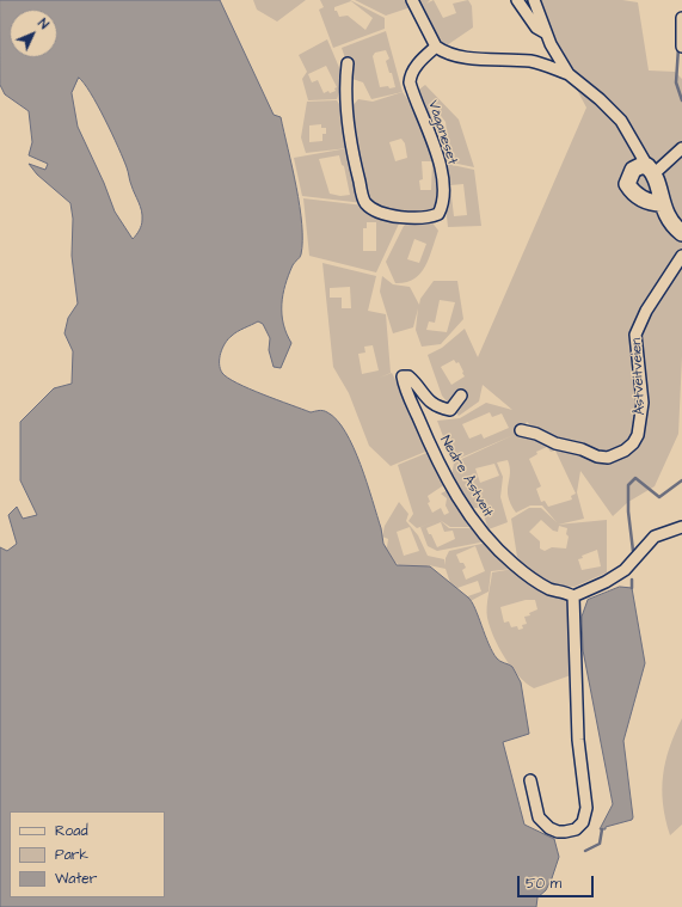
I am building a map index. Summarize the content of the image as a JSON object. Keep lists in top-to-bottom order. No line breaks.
{"streets":{"street":["Våganeset","Åstveitveien","Nedre Åstveit"]},"legend":["Road","Park","Water"],"scale_bar":"50 m","north":"top right"}
